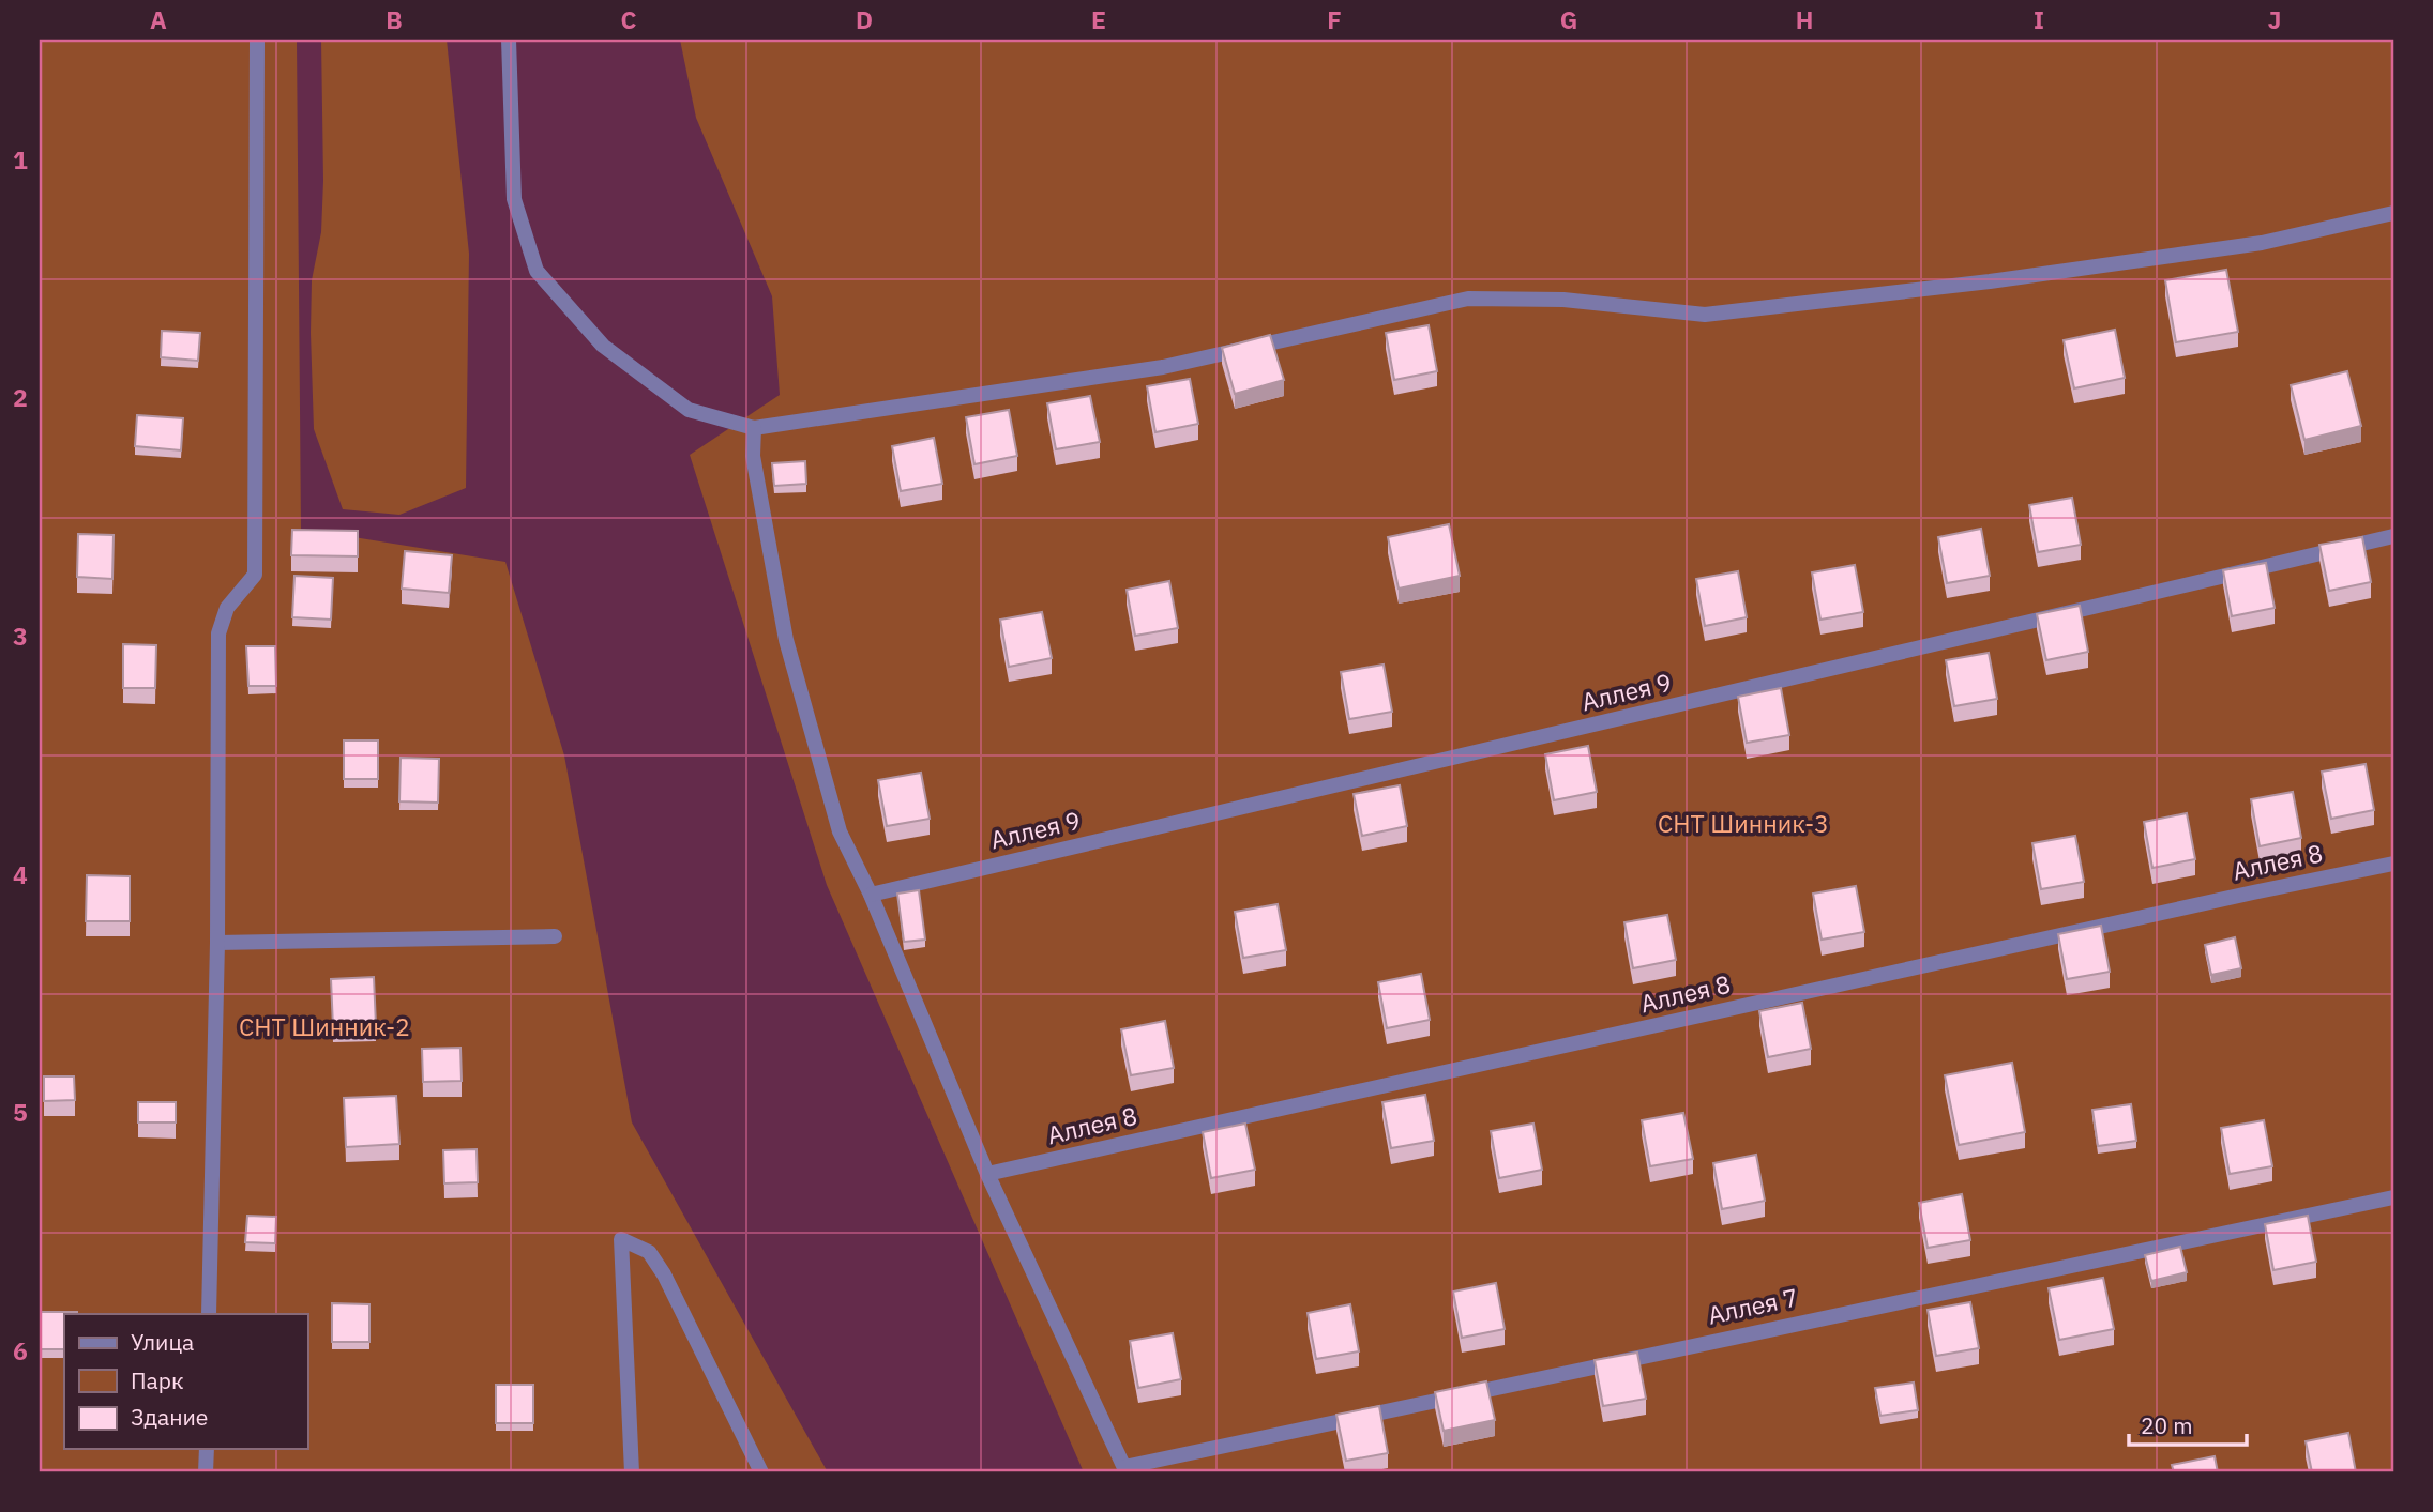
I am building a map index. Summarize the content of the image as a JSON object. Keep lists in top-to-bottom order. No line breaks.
{"streets":{"street":["Аллея 9","Аллея 8","Аллея 7"]},"parks":["СНТ Шинник-3","СНТ Шинник-2"],"legend":["Улица","Парк","Здание"],"scale_bar":"20 m","grid":{"columns":["A","B","C","D","E","F","G","H","I","J"],"rows":["1","2","3","4","5","6"]}}
